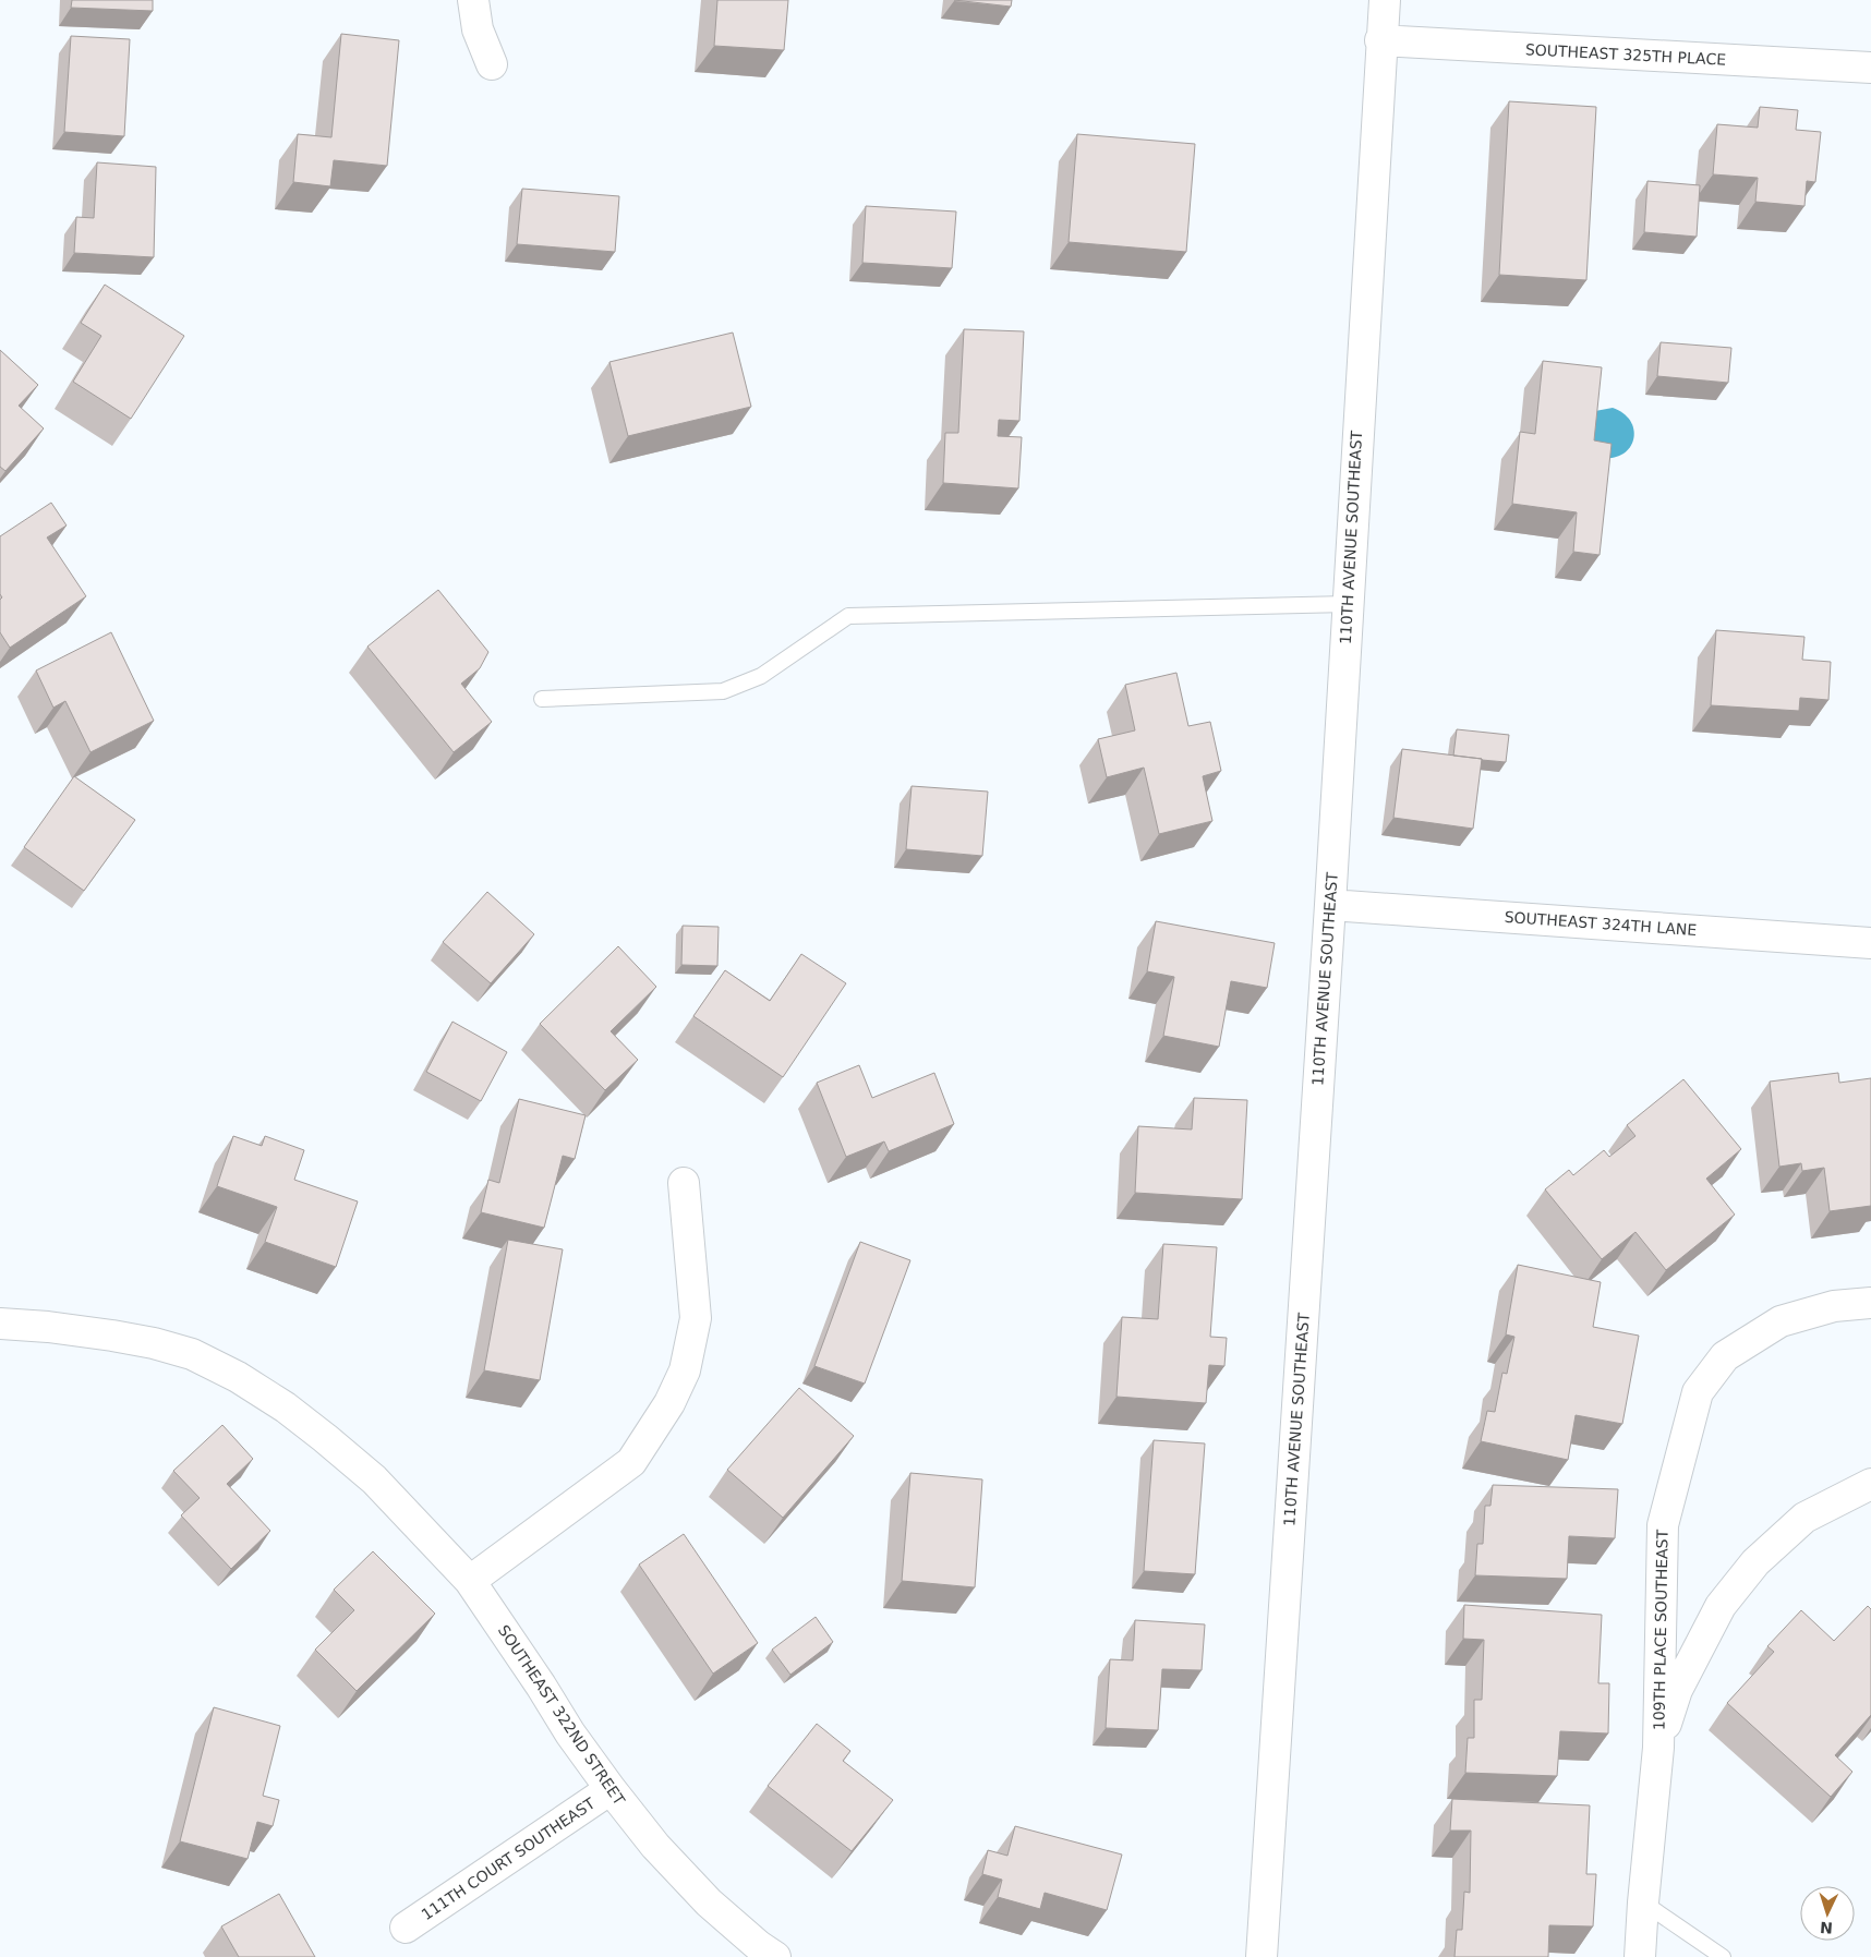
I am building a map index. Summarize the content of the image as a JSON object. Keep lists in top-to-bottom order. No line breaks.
{"streets":{"street":["SOUTHEAST 325TH PLACE","110TH AVENUE SOUTHEAST","SOUTHEAST 324TH LANE","109TH PLACE SOUTHEAST","SOUTHEAST 322ND STREET","111TH COURT SOUTHEAST"]},"crossings":[["SOUTHEAST 325TH PLACE","110TH AVENUE SOUTHEAST"],["110TH AVENUE SOUTHEAST","SOUTHEAST 324TH LANE"],["SOUTHEAST 322ND STREET","111TH COURT SOUTHEAST"]],"north":"bottom"}
